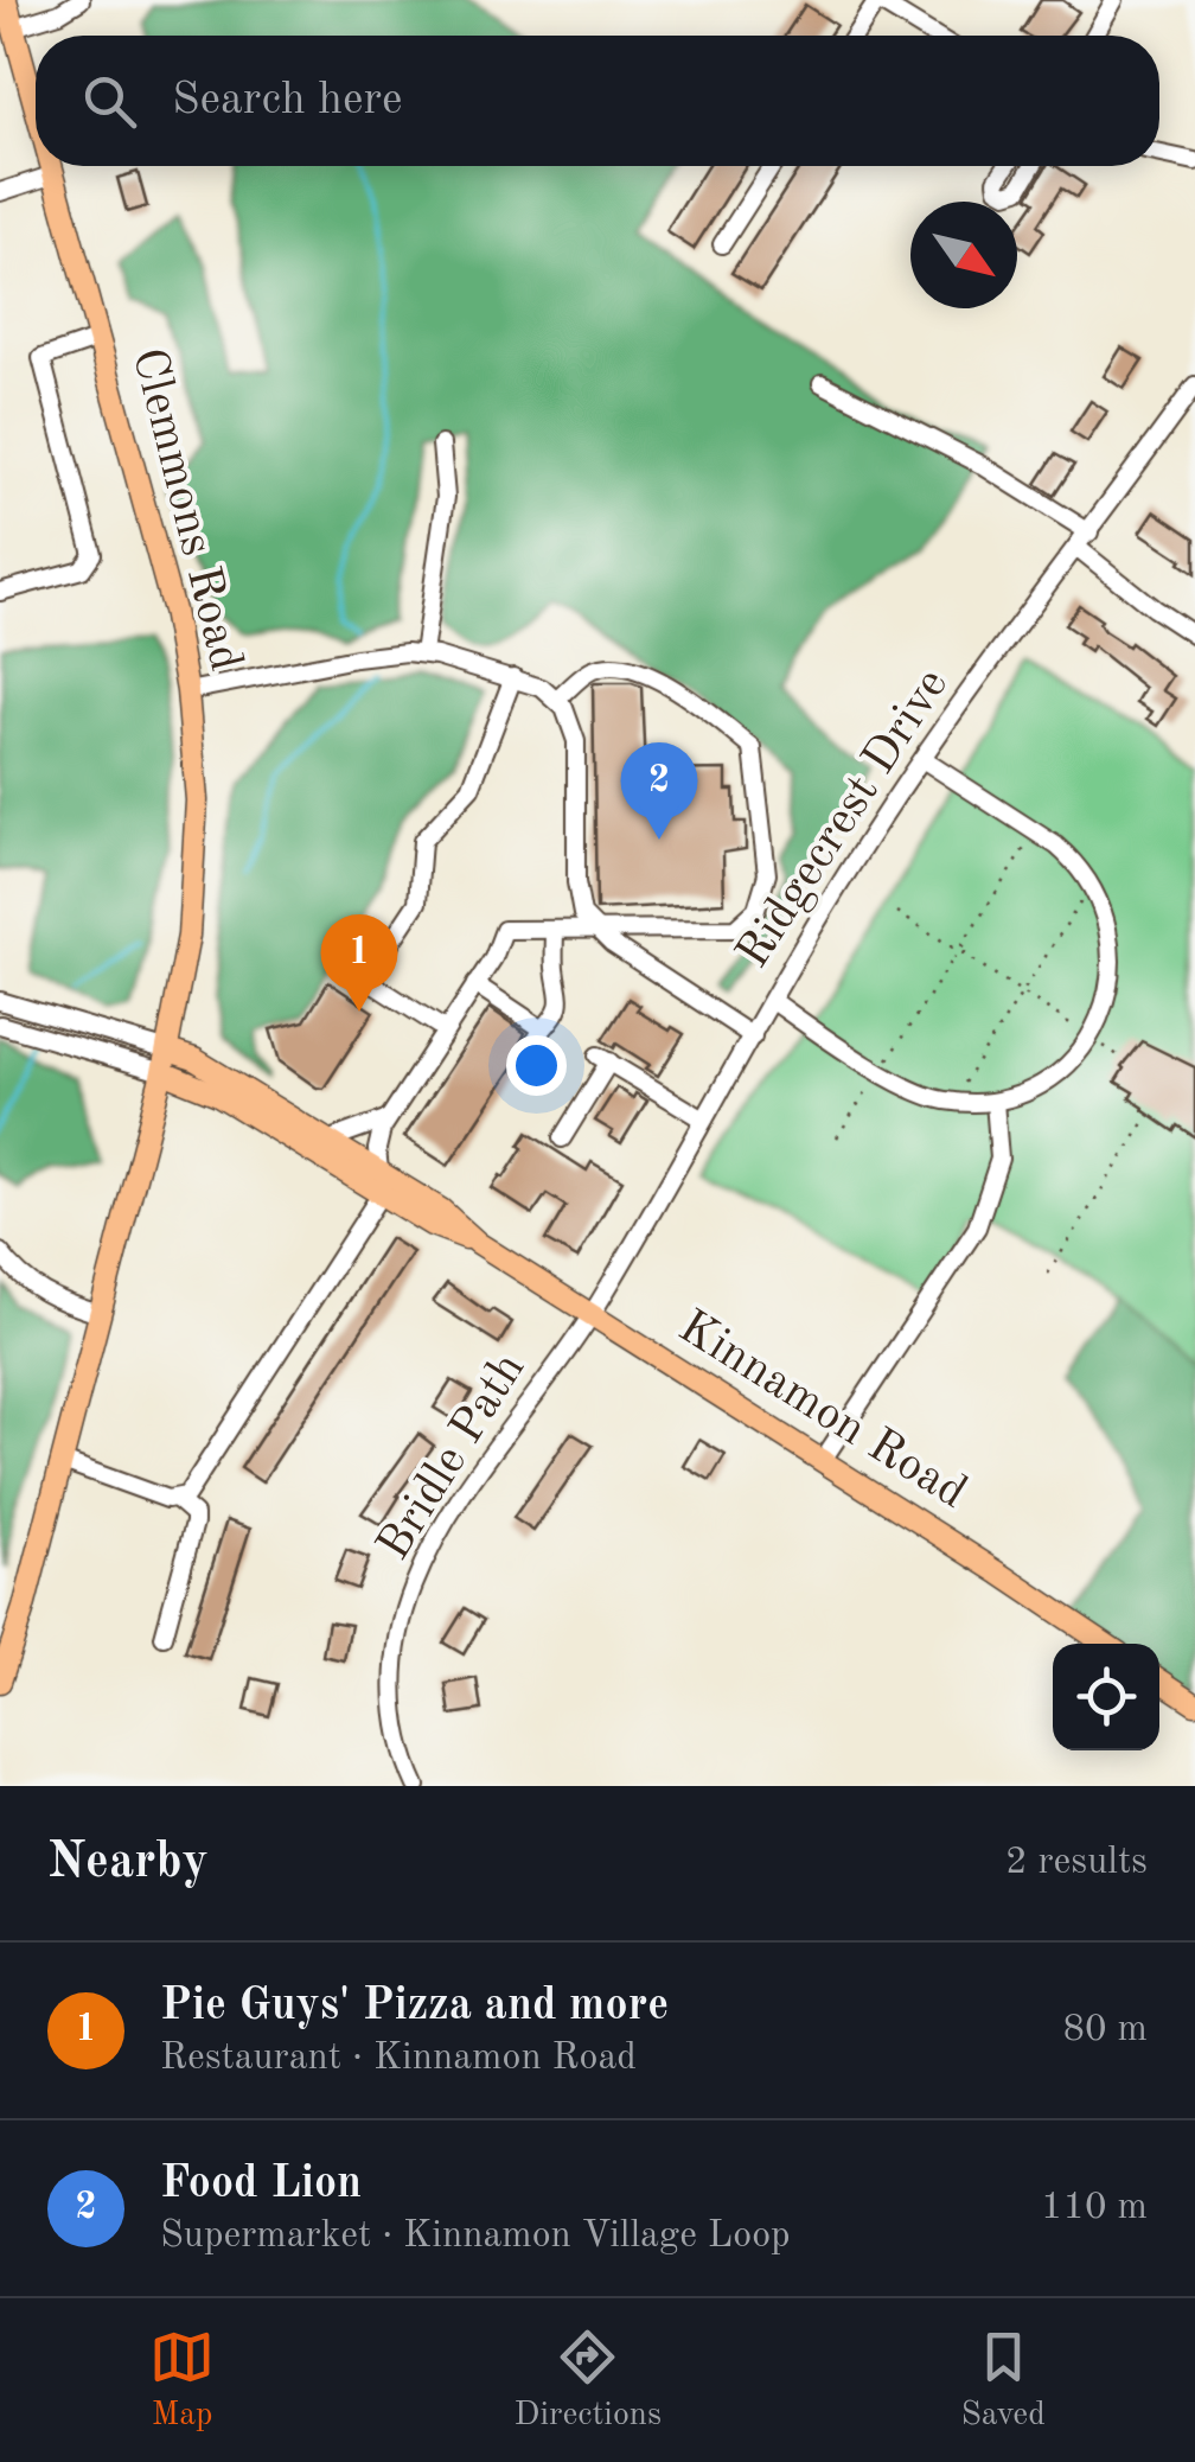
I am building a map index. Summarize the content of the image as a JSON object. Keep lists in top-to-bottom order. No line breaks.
{"streets":{"main road":["Clemmons Road","Kinnamon Road"],"street":["Ridgecrest Drive","Bridle Path"]},"crossings":[["Clemmons Road","Kinnamon Road"],["Ridgecrest Drive","Kinnamon Road"],["Ridgecrest Drive","Bridle Path"],["Kinnamon Road","Bridle Path"]],"north":"bottom right","page":{"search":"Search here","pins":["2","1"],"heading":["Nearby","2 results"],"list":[{"mark":"1","name":"Pie Guys' Pizza and more","note":"Restaurant · Kinnamon Road","value":"80 m"},{"mark":"2","name":"Food Lion","note":"Supermarket · Kinnamon Village Loop","value":"110 m"}],"nav":["Map","Directions","Saved"]}}
